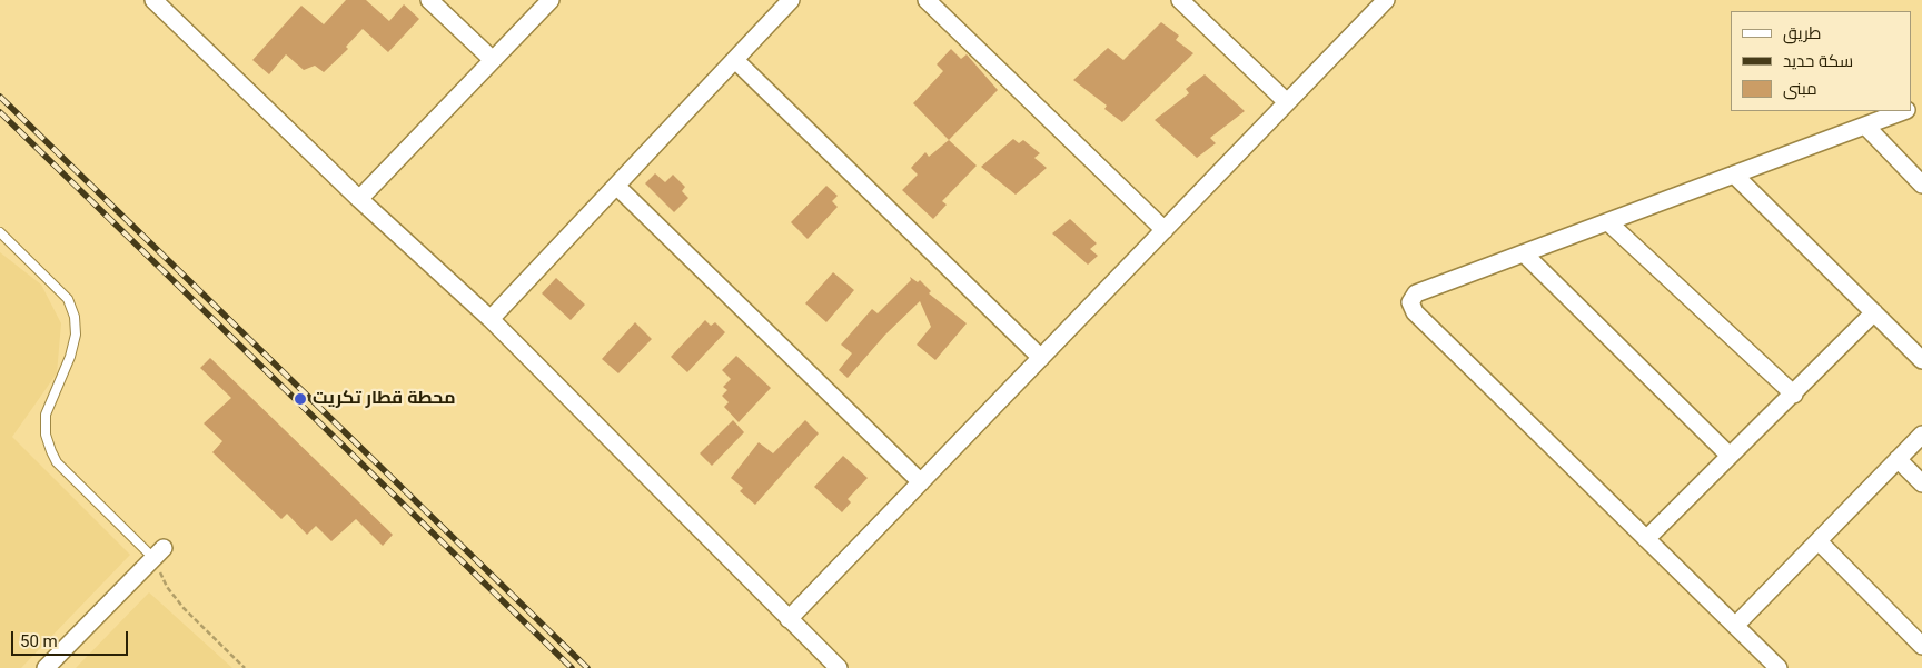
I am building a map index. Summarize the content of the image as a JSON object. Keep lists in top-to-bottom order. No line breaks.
{"places":["محطة قطار تكريت"],"legend":["طريق","سكة حديد","مبنى"],"scale_bar":"50 m"}
